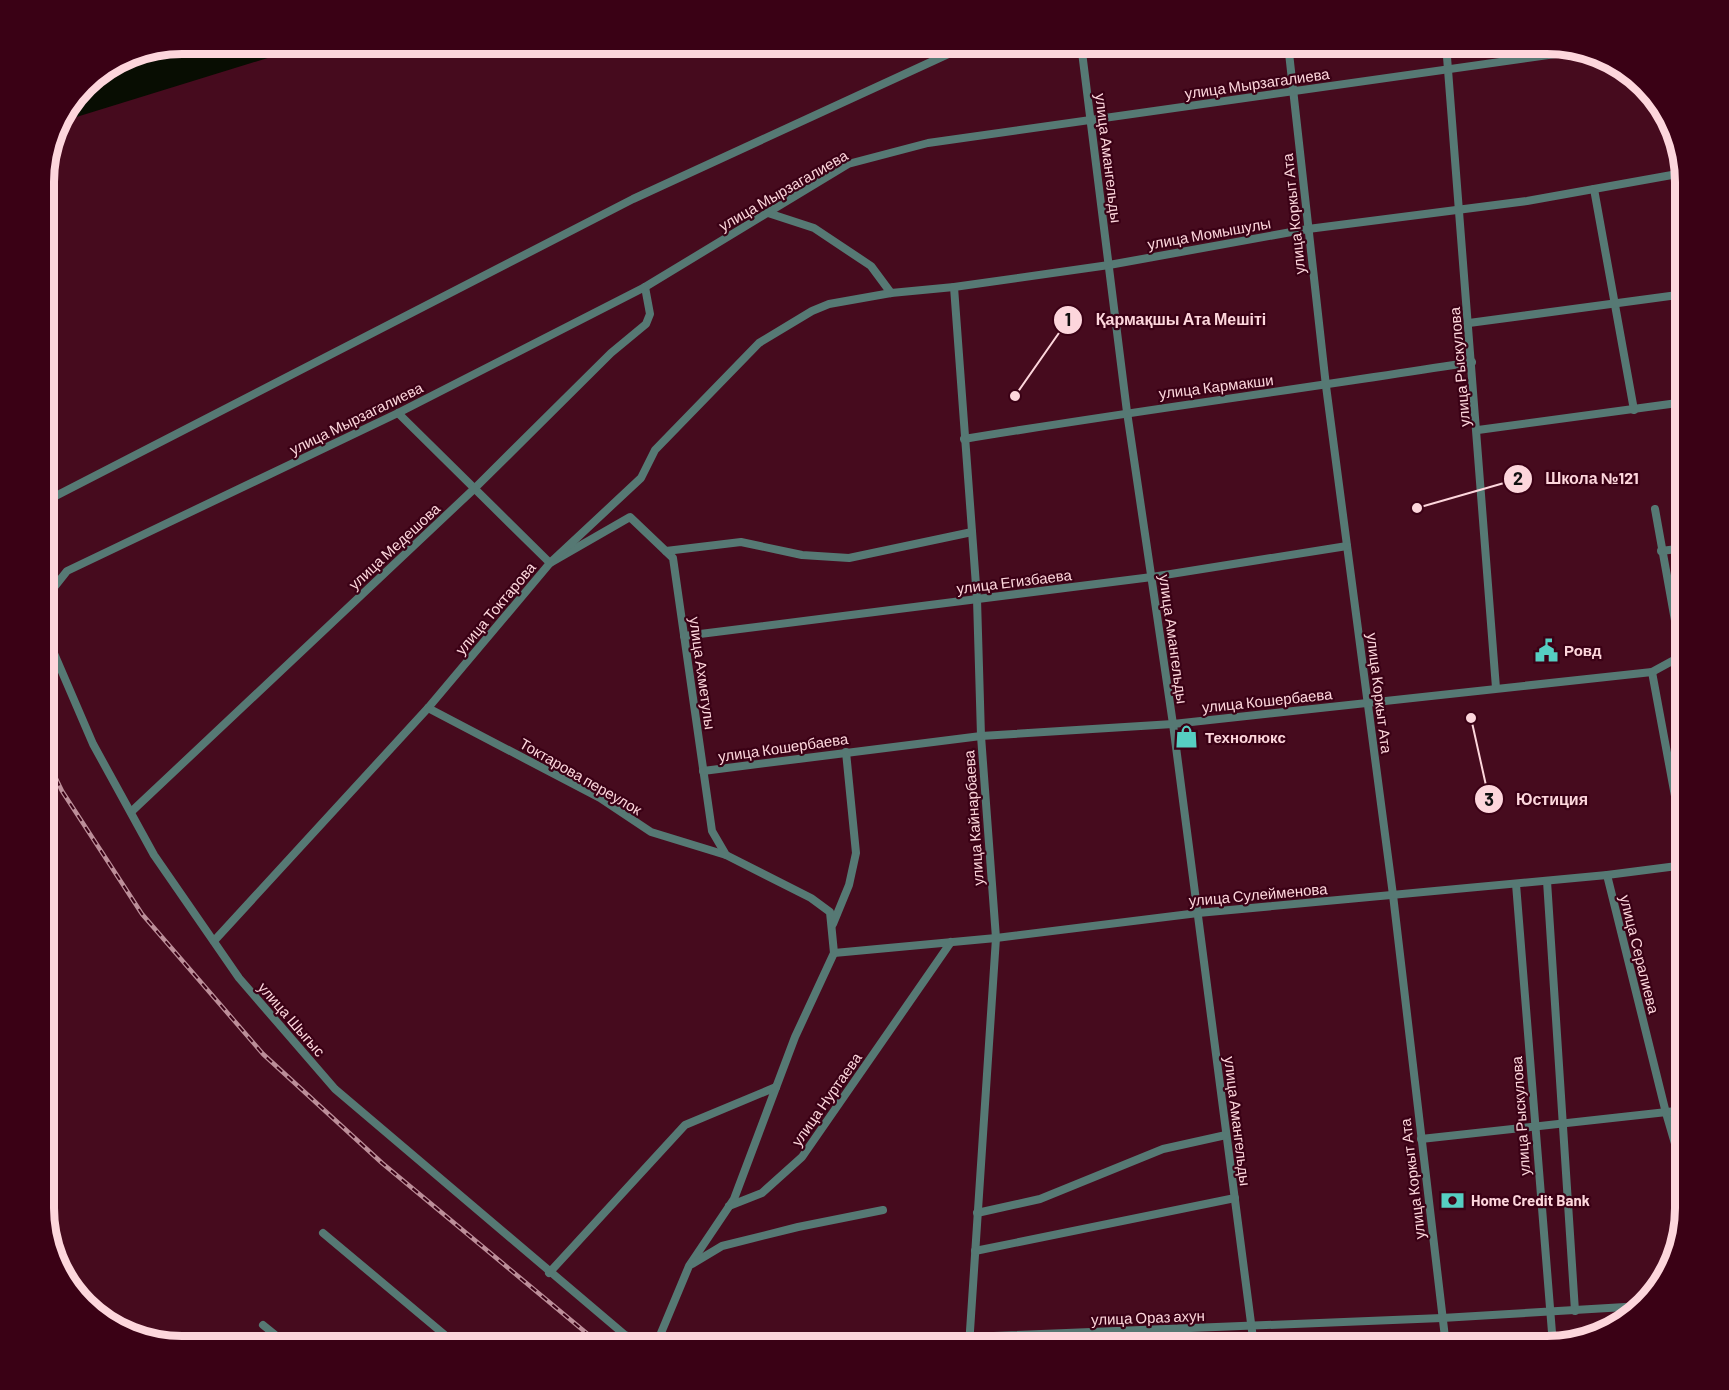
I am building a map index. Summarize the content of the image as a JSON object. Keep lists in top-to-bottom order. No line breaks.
{"streets":{"street":["улица Мырзагалиева","улица Амангельды","улица Коркыт Ата","улица Момышулы","улица Рыскулова","улица Кармакши","улица Медешова","улица Егизбаева","улица Токтарова","улица Ахметулы","улица Кошербаева","Токтарова переулок","улица Кайнарбаева","улица Сулейменова","улица Сералиева","улица Шыгыс","улица Нуртаева","улица Ораз ахун"]},"crossings":[["улица Мырзагалиева","улица Амангельды"],["улица Мырзагалиева","улица Коркыт Ата"],["улица Мырзагалиева","улица Рыскулова"],["улица Мырзагалиева","улица Медешова"],["улица Мырзагалиева","улица Шыгыс"],["улица Амангельды","улица Момышулы"],["улица Амангельды","улица Кармакши"],["улица Амангельды","улица Егизбаева"],["улица Амангельды","улица Кошербаева"],["улица Амангельды","улица Сулейменова"],["улица Амангельды","улица Ораз ахун"],["улица Коркыт Ата","улица Момышулы"],["улица Коркыт Ата","улица Кармакши"],["улица Коркыт Ата","улица Егизбаева"],["улица Коркыт Ата","улица Кошербаева"],["улица Коркыт Ата","улица Сулейменова"],["улица Коркыт Ата","улица Ораз ахун"],["улица Момышулы","улица Рыскулова"],["улица Момышулы","улица Токтарова"],["улица Момышулы","улица Кайнарбаева"],["улица Рыскулова","улица Кармакши"],["улица Рыскулова","улица Кошербаева"],["улица Рыскулова","улица Сулейменова"],["улица Рыскулова","улица Ораз ахун"],["улица Кармакши","улица Кайнарбаева"],["улица Медешова","улица Шыгыс"],["улица Егизбаева","улица Ахметулы"],["улица Егизбаева","улица Кайнарбаева"],["улица Токтарова","улица Ахметулы"],["улица Токтарова","Токтарова переулок"],["улица Токтарова","улица Шыгыс"],["улица Ахметулы","улица Кошербаева"],["улица Ахметулы","Токтарова переулок"],["улица Кошербаева","улица Кайнарбаева"],["улица Кайнарбаева","улица Сулейменова"],["улица Сулейменова","улица Сералиева"],["улица Сулейменова","улица Нуртаева"]],"places":{"other":["Қармақшы Ата Мешіті","Школа №121","Юстиция"],"public building":["Ровд"],"shop":["Технолюкс"],"bank":["Home Credit Bank"]}}
